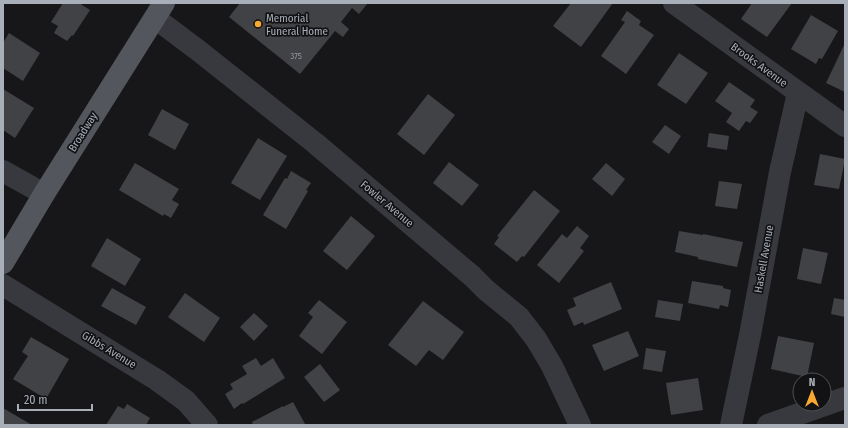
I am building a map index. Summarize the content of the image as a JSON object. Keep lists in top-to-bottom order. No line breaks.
{"streets":{"main road":["Broadway"],"street":["Brooks Avenue","Fowler Avenue","Haskell Avenue","Gibbs Avenue"]},"crossings":[["Brooks Avenue","Haskell Avenue"],["Broadway","Fowler Avenue"]],"places":["Memorial Funeral Home"],"house_numbers":["375"],"scale_bar":"20 m","north":"top"}
